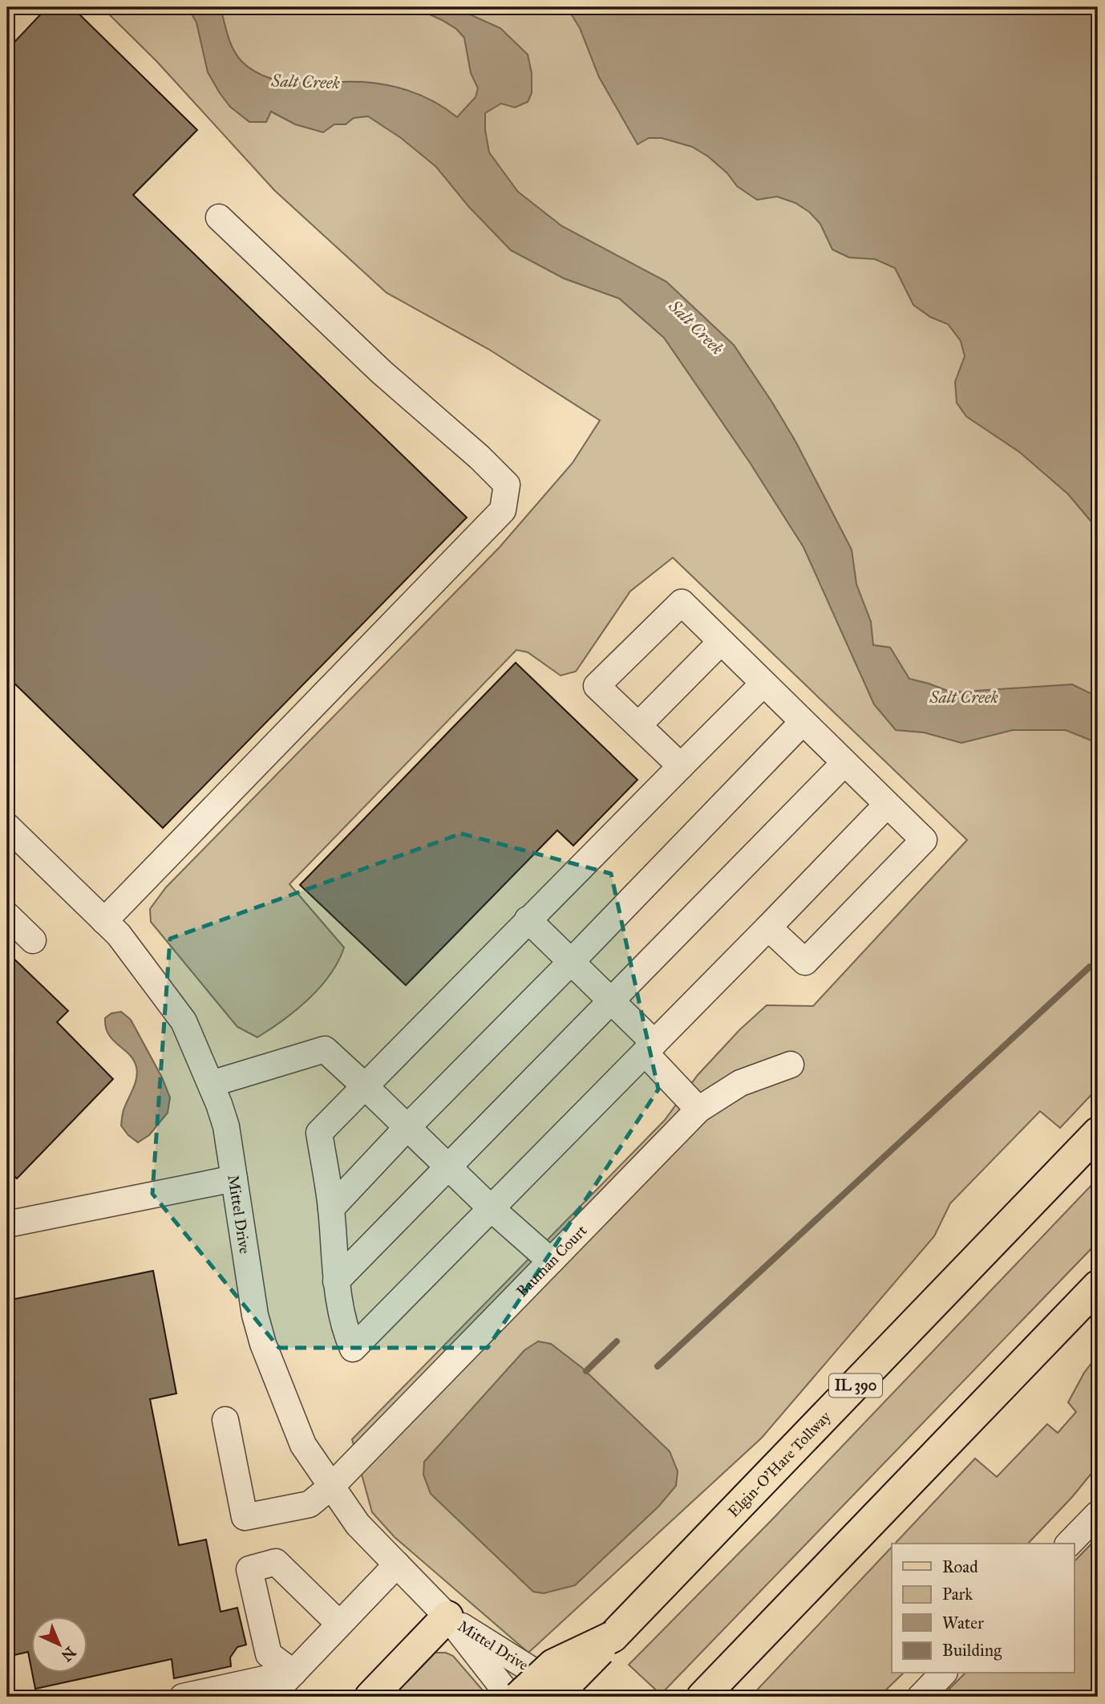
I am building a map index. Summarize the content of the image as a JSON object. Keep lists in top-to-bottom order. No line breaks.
{"streets":{"main road":["IL 390","Elgin-O'Hare Tollway"],"street":["Mittel Drive","Bauman Court"]},"crossings":[["Mittel Drive","Bauman Court"]],"water":["Salt Creek"],"legend":["Road","Park","Water","Building"],"north":"bottom right"}
